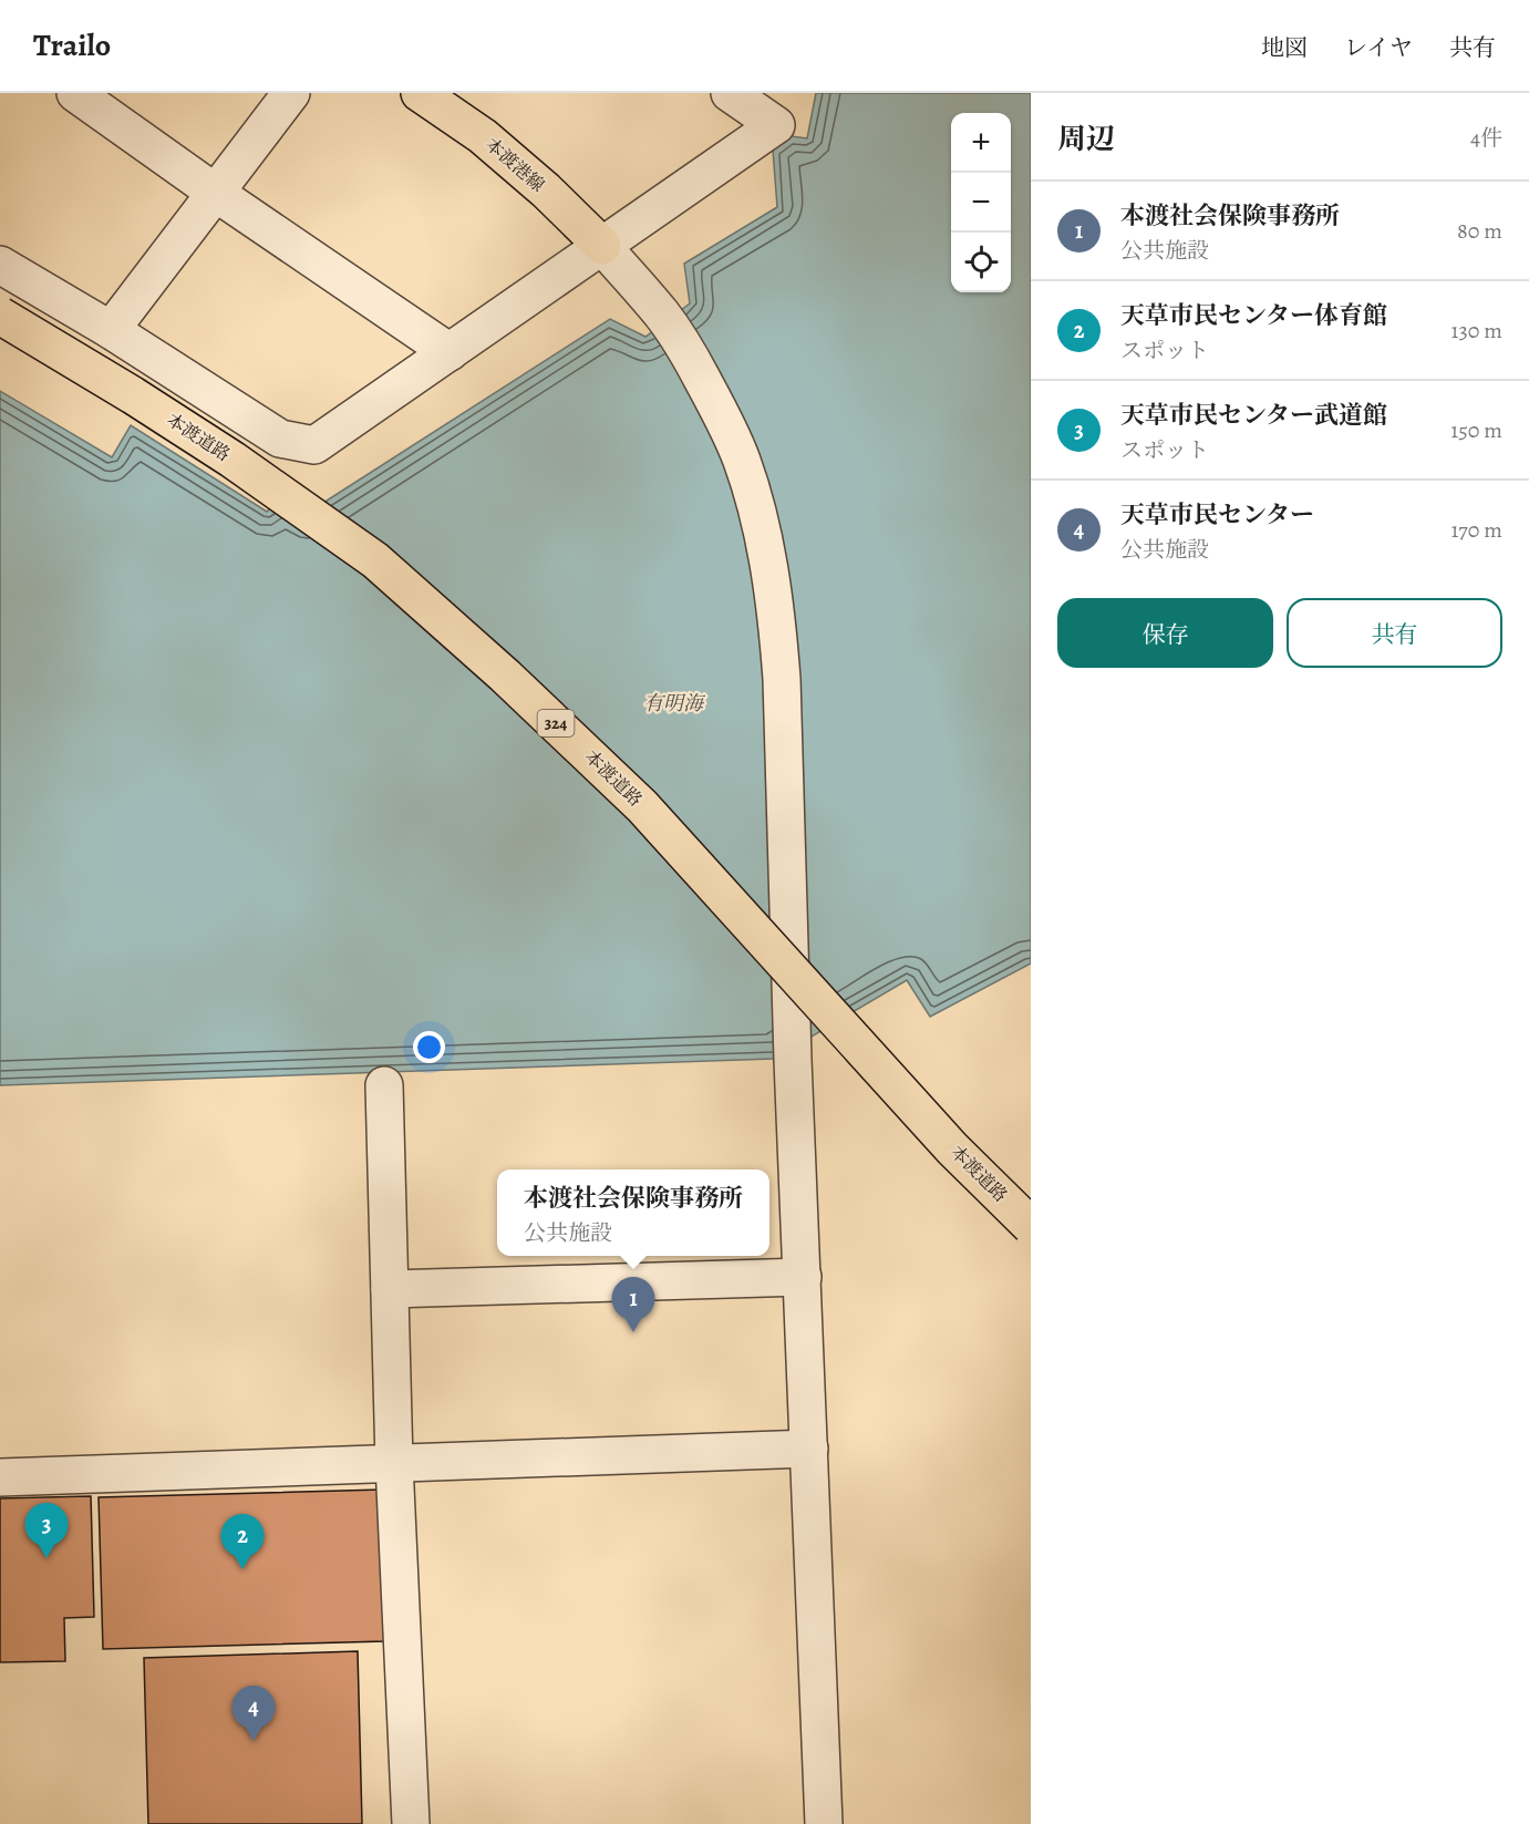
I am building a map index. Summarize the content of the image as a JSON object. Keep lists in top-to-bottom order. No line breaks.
{"streets":{"main road":["本渡港線","本渡道路","324"]},"water":["有明海"],"page":{"header":"Trailo","nav":["地図","レイヤ","共有"],"heading":["周辺","4件"],"map_buttons":["+","−"],"list":[{"mark":"1","name":"本渡社会保険事務所","note":"公共施設","value":"80 m"},{"mark":"2","name":"天草市民センター体育館","note":"スポット","value":"130 m"},{"mark":"3","name":"天草市民センター武道館","note":"スポット","value":"150 m"},{"mark":"4","name":"天草市民センター","note":"公共施設","value":"170 m"}],"buttons":["保存","共有"],"popup":["本渡社会保険事務所","公共施設"],"pins":["1","3","2","4"]}}
